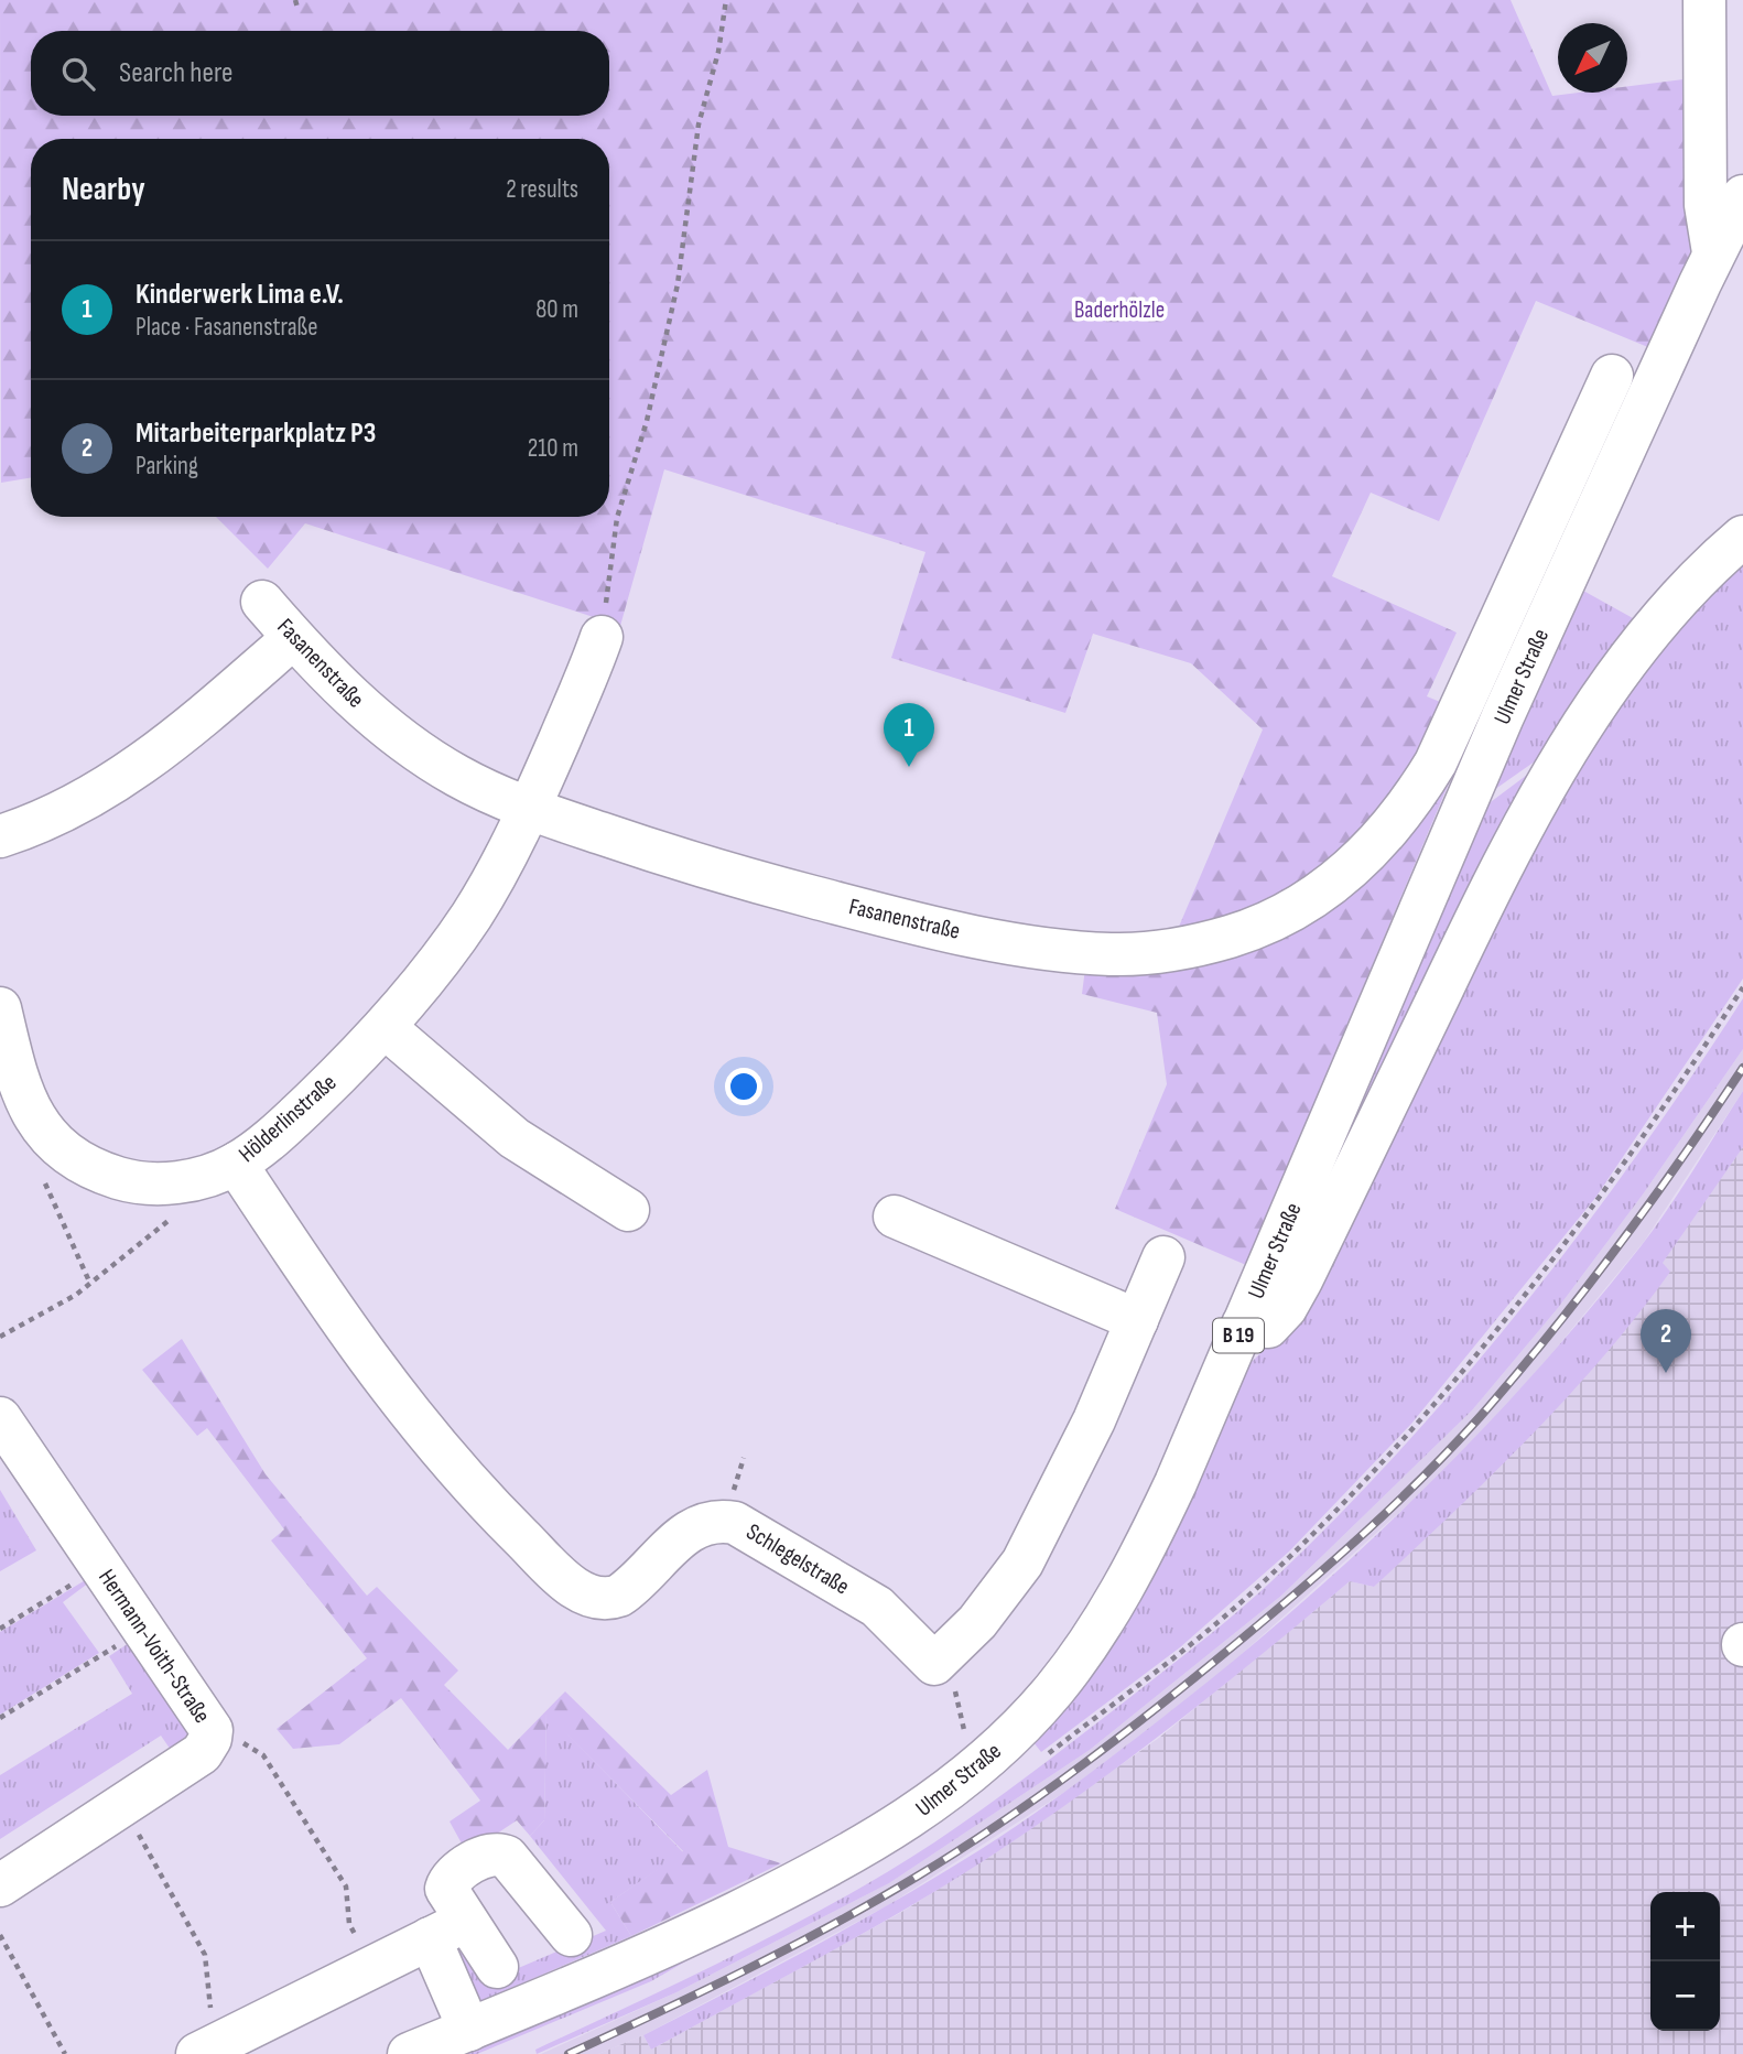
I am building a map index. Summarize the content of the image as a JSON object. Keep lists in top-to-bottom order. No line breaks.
{"streets":{"street":["Fasanenstraße","Ulmer Straße","Hölderlinstraße","B 19","Schlegelstraße","Hermann-Voith-Straße"]},"crossings":[["Fasanenstraße","Hölderlinstraße"],["Ulmer Straße","B 19"],["Hölderlinstraße","Schlegelstraße"]],"parks":["Baderhölzle"],"north":"bottom left","page":{"search":"Search here","heading":["Nearby","2 results"],"list":[{"mark":"1","name":"Kinderwerk Lima e.V.","note":"Place · Fasanenstraße","value":"80 m"},{"mark":"2","name":"Mitarbeiterparkplatz P3","note":"Parking","value":"210 m"}],"pins":["1","2"],"map_buttons":["+","−"]}}
